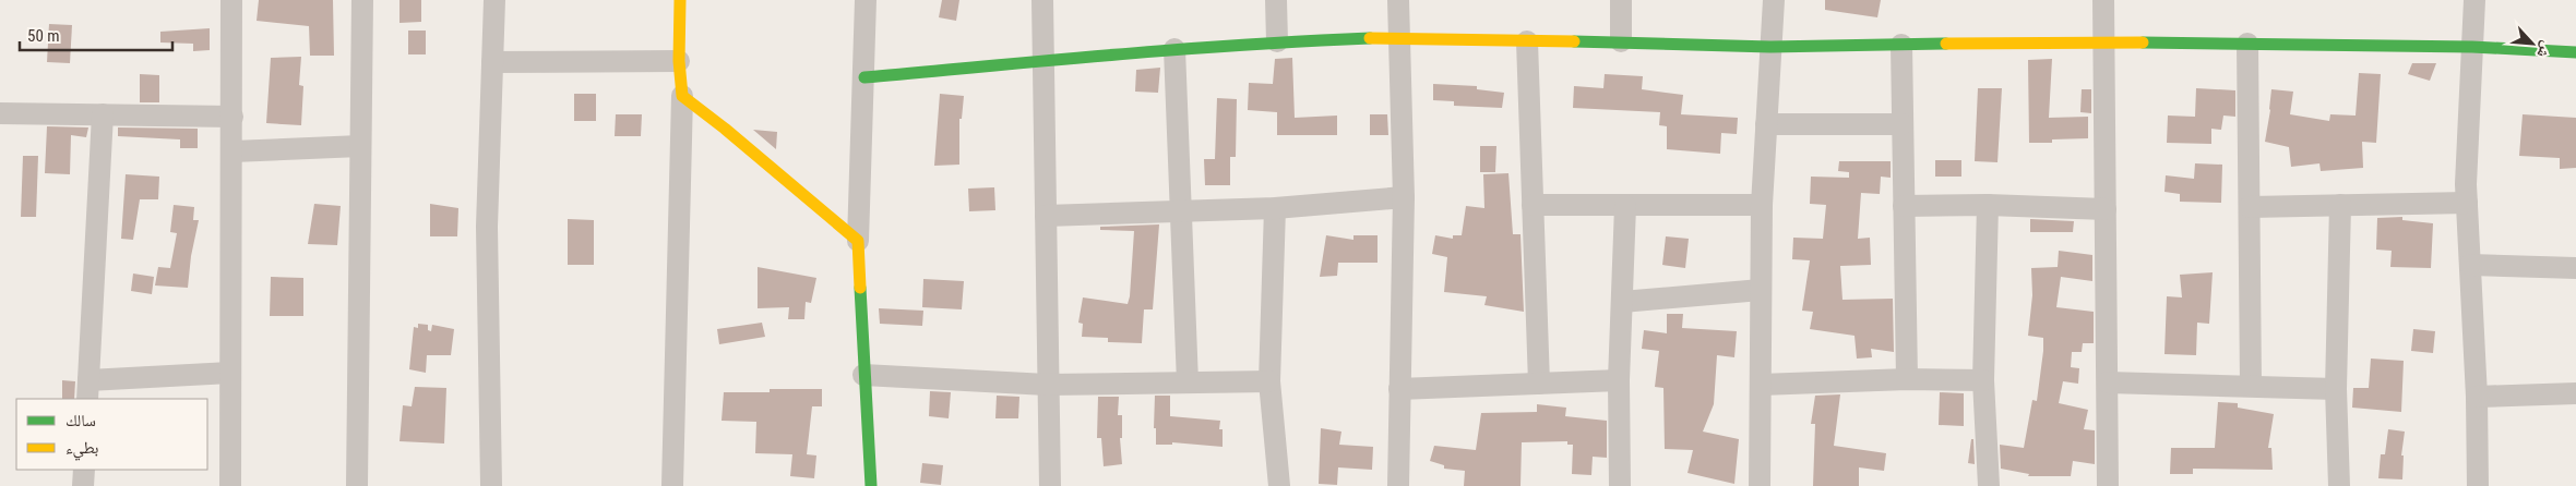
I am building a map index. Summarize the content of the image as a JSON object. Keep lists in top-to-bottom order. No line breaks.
{"legend":["سالك","بطيء"],"scale_bar":"50 m","north":"bottom right"}
